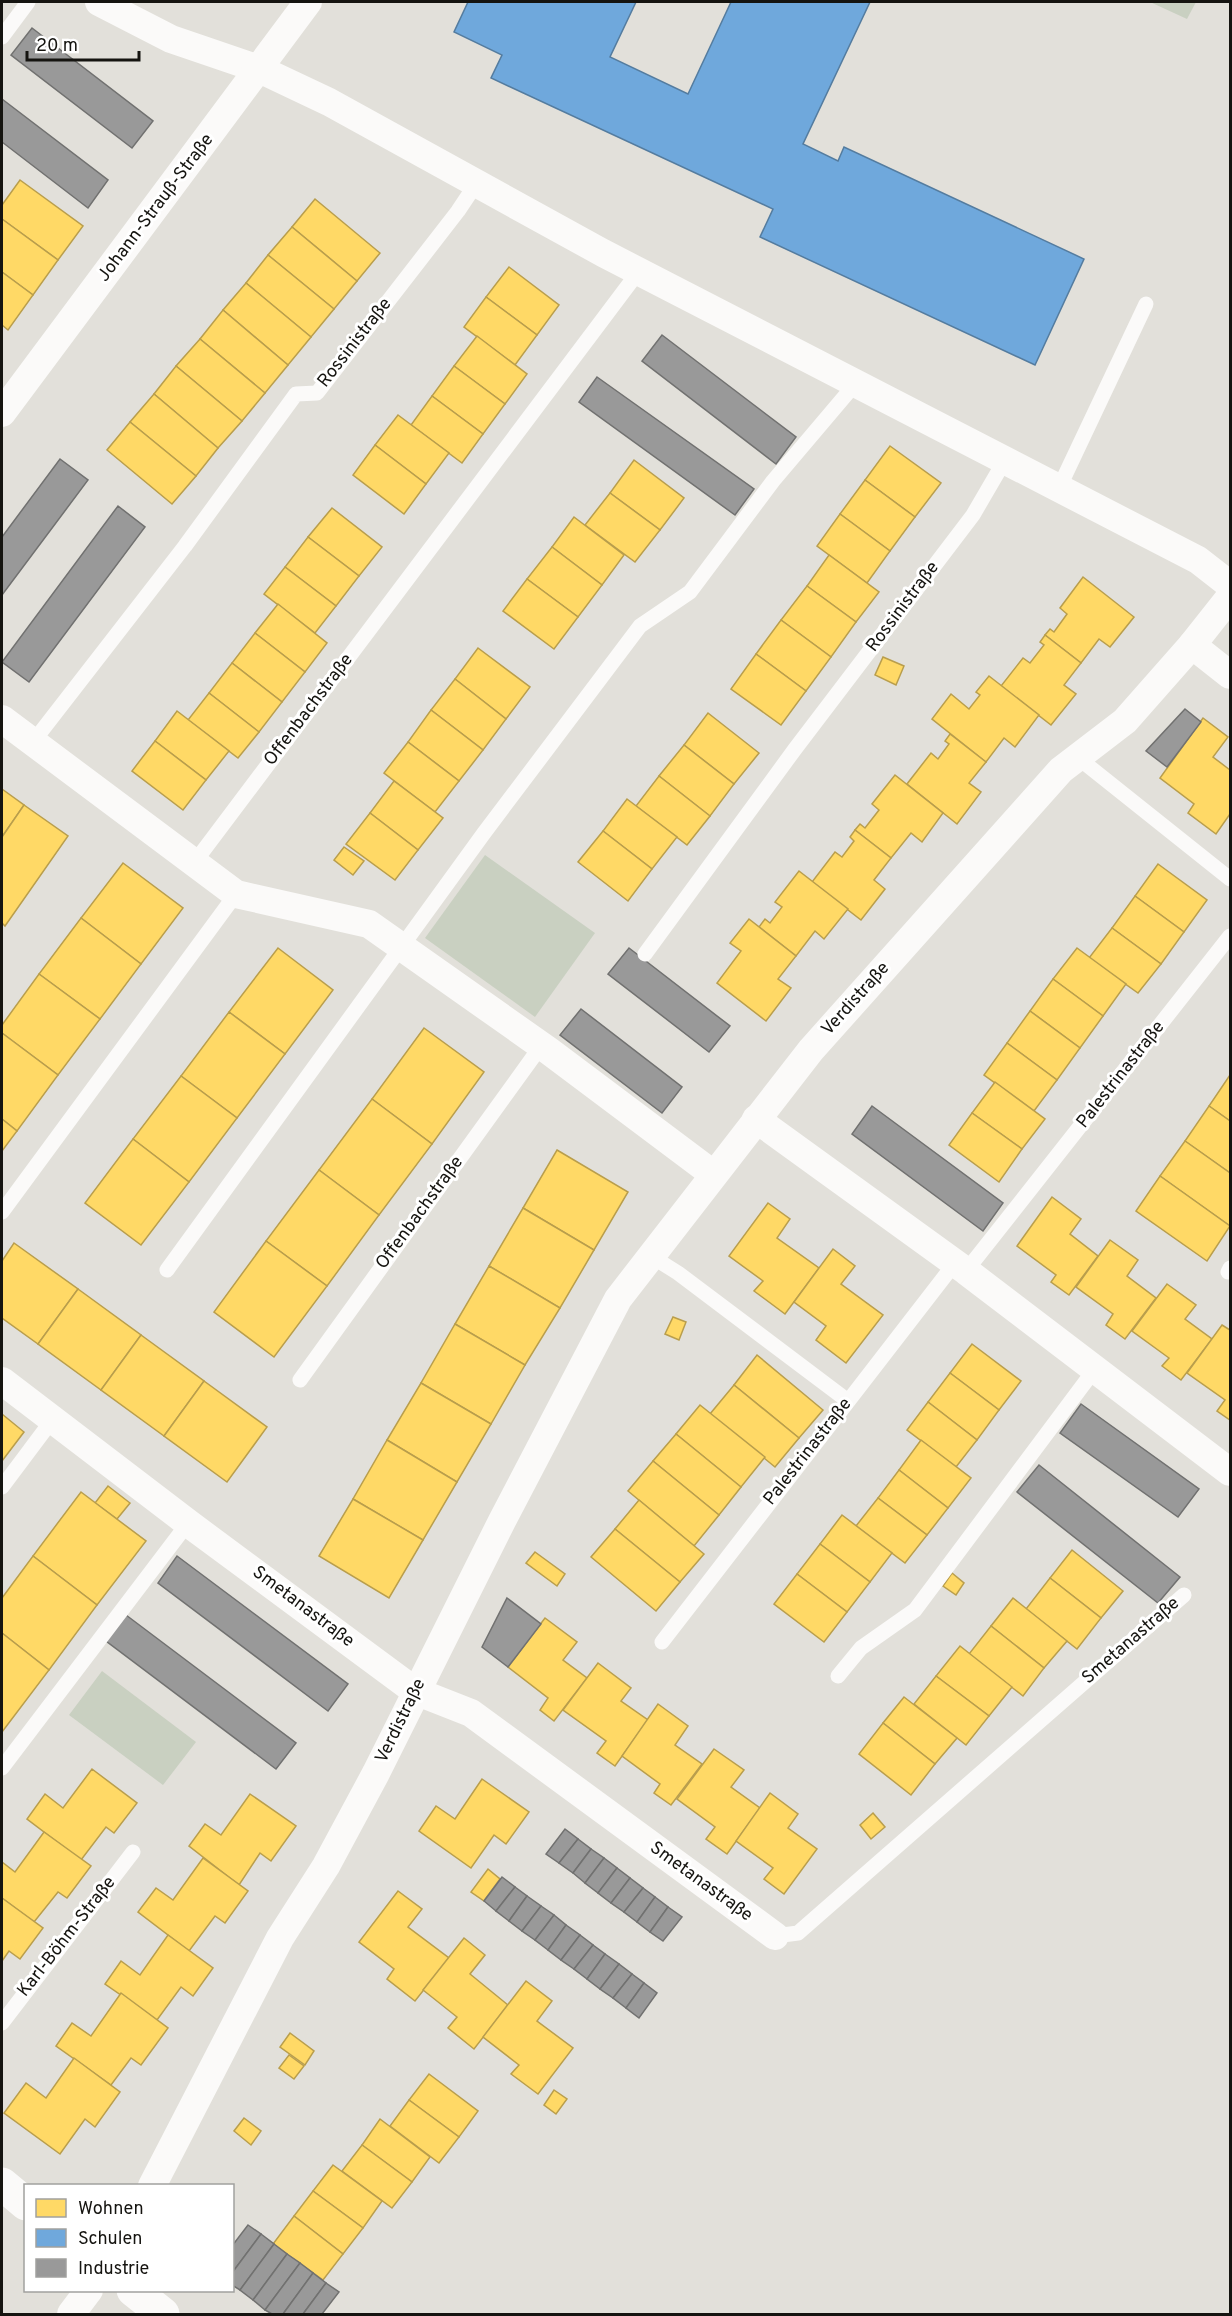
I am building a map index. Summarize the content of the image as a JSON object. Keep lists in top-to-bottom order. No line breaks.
{"streets":{"street":["Johann-Strauß-Straße","Verdistraße","Smetanastraße"],"lane":["Rossinistraße","Offenbachstraße","Palestrinastraße","Karl-Böhm-Straße"]},"crossings":[["Verdistraße","Smetanastraße"]],"legend":["Wohnen","Schulen","Industrie"],"scale_bar":"20 m"}
